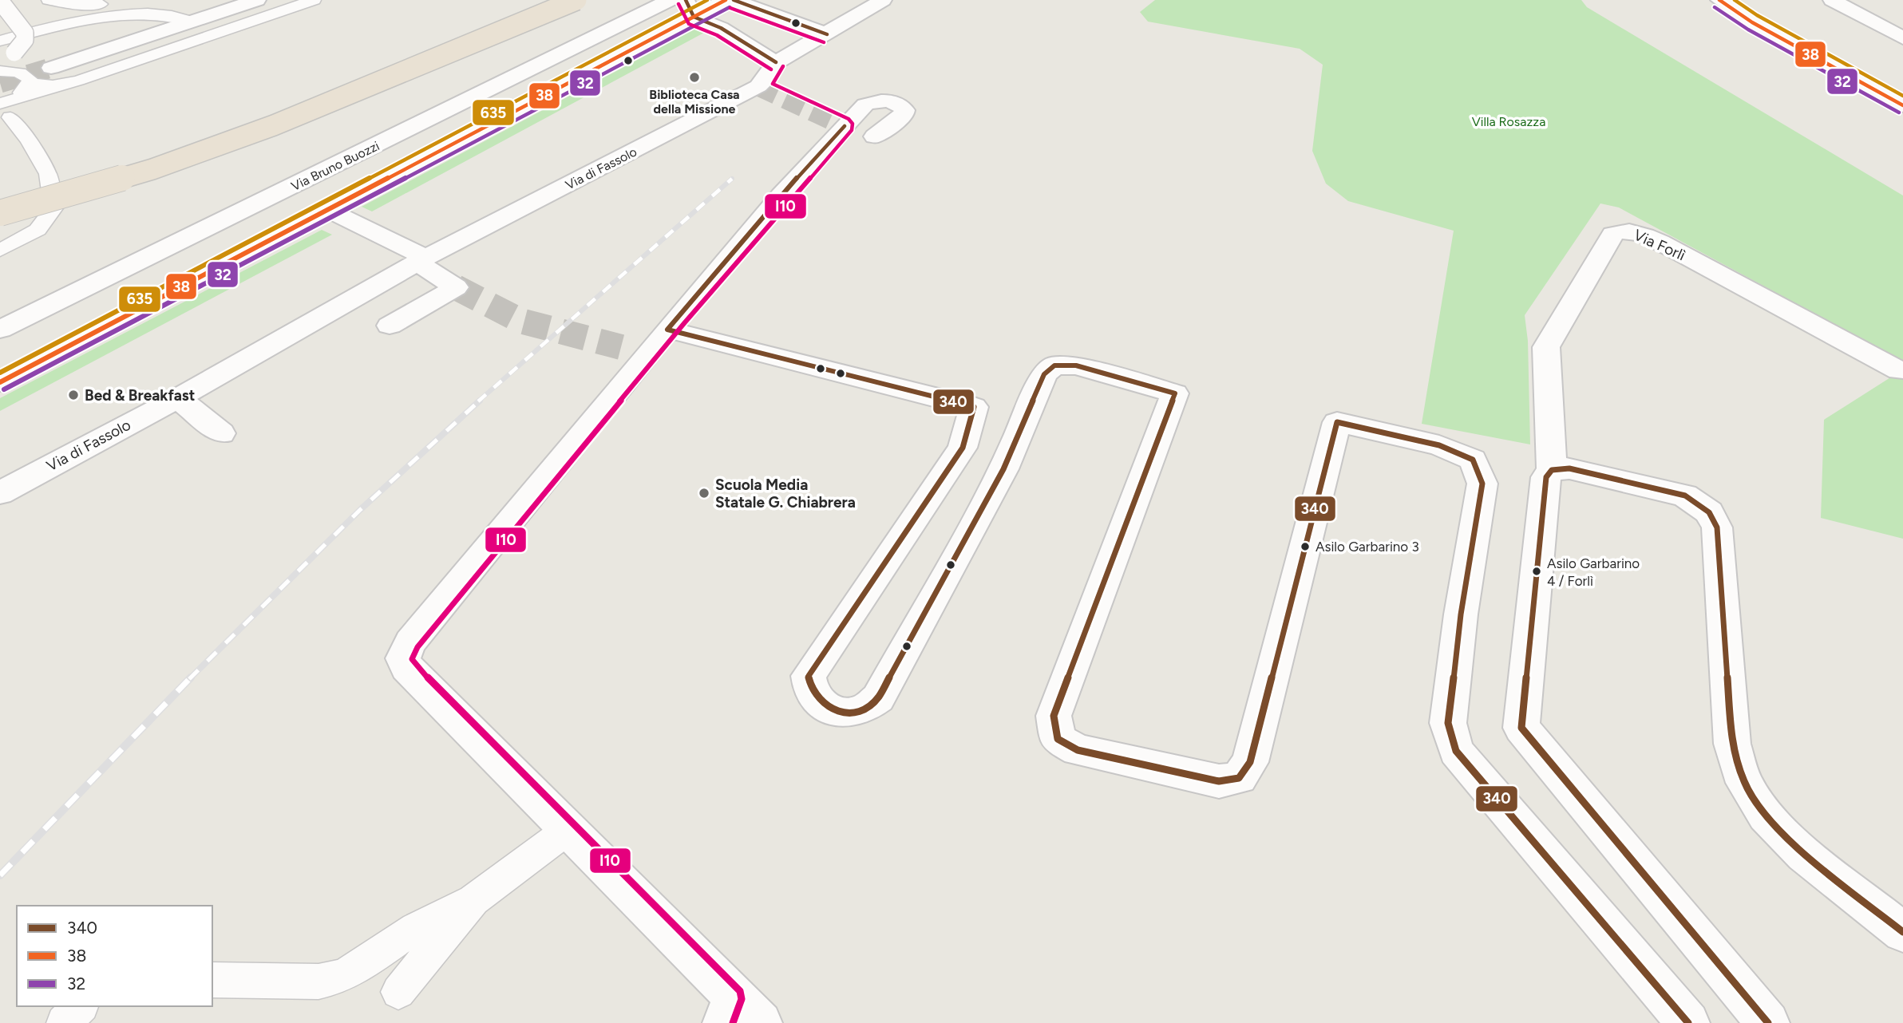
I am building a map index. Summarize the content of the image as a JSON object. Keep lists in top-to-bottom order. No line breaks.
{"streets":{"street":["Via Bruno Buozzi","Via di Fassolo","Via Forlì"]},"parks":["Villa Rosazza"],"places":["Biblioteca Casa della Missione","Bed & Breakfast","Scuola Media Statale G. Chiabrera","Asilo Garbarino 3","Asilo Garbarino 4 / Forlì"],"lines":["transit line 340","transit line 38","transit line 635","transit line I10","transit line 32"],"legend":["340","38","32"]}
